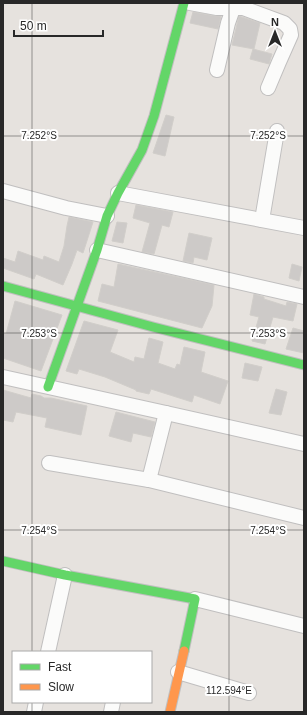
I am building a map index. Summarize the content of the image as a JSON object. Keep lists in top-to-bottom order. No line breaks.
{"legend":["Fast","Slow"],"scale_bar":"50 m","north":"top","coordinates":["7.252°S","7.253°S","7.254°S","112.594°E"]}
